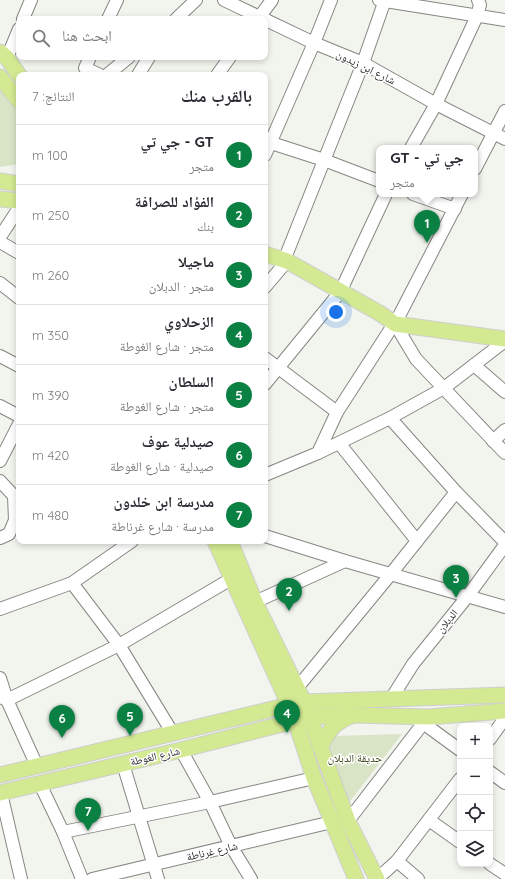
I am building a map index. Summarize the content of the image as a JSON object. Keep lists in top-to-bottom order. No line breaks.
{"streets":{"main road":["شارع الغوطة"],"street":["شارع ابن زيدون","الدبلان","شارع غرناطة"]},"parks":["حديقة الدبلان"],"page":{"search":"ابحث هنا","heading":["بالقرب منك","النتائج: 7"],"list":[{"mark":"1","name":"GT - جي تي","note":"متجر","value":"100 m"},{"mark":"2","name":"الفؤاد للصرافة","note":"بنك","value":"250 m"},{"mark":"3","name":"ماجيلا","note":"متجر · الدبلان","value":"260 m"},{"mark":"4","name":"الزحلاوي","note":"متجر · شارع الغوطة","value":"350 m"},{"mark":"5","name":"السلطان","note":"متجر · شارع الغوطة","value":"390 m"},{"mark":"6","name":"صيدلية عوف","note":"صيدلية · شارع الغوطة","value":"420 m"},{"mark":"7","name":"مدرسة ابن خلدون","note":"مدرسة · شارع غرناطة","value":"480 m"}],"popup":["GT - جي تي","متجر"],"pins":["1","3","2","4","5","6","7"],"map_buttons":["+","−"]}}
